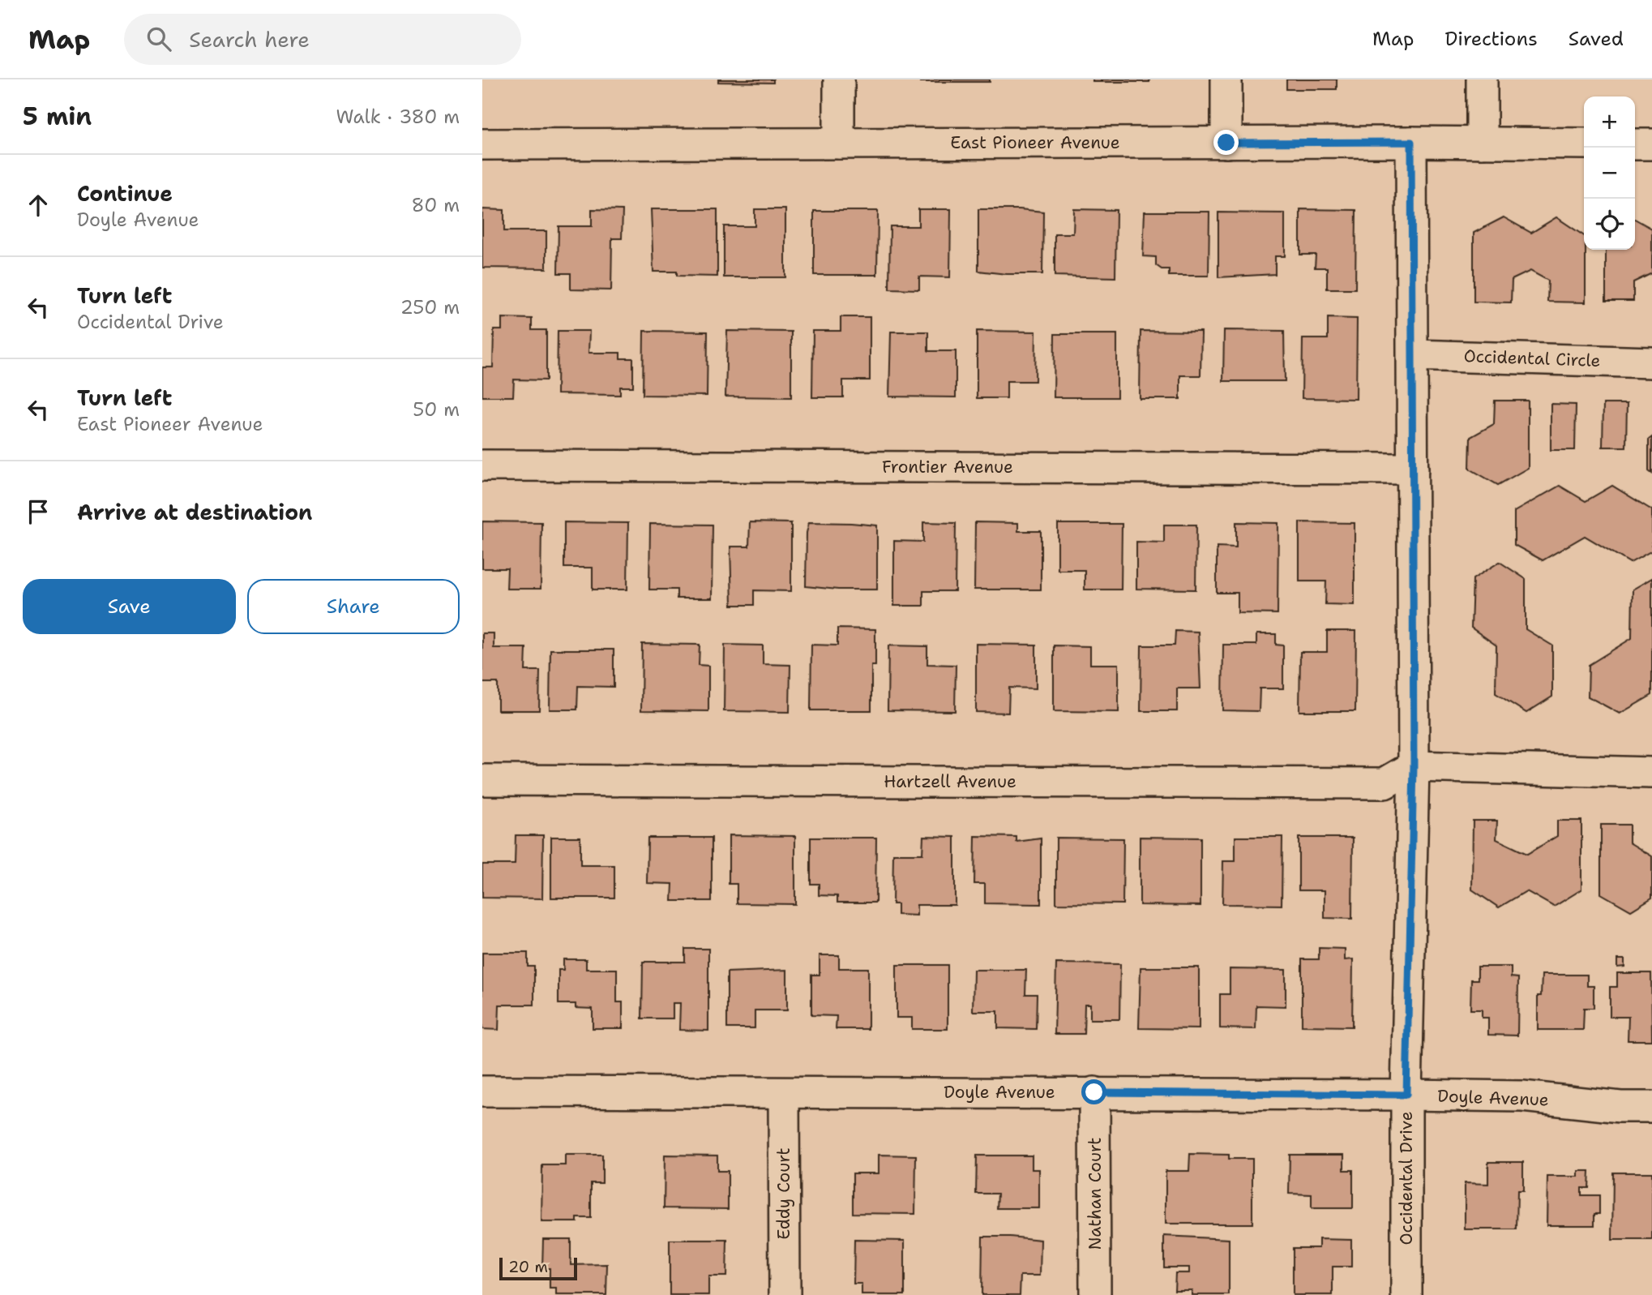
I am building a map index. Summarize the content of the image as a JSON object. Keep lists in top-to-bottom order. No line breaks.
{"streets":{"street":["East Pioneer Avenue","Occidental Circle","Frontier Avenue","Hartzell Avenue","Doyle Avenue","Occidental Drive","Eddy Court","Nathan Court"]},"crossings":[["East Pioneer Avenue","Occidental Drive"],["Occidental Circle","Occidental Drive"],["Frontier Avenue","Occidental Drive"],["Hartzell Avenue","Occidental Drive"],["Doyle Avenue","Occidental Drive"],["Doyle Avenue","Eddy Court"],["Doyle Avenue","Nathan Court"]],"scale_bar":"20 m","page":{"header":"Map","search":"Search here","nav":["Map","Directions","Saved"],"heading":["5 min","Walk · 380 m"],"map_buttons":["+","−"],"list":[["Continue","Doyle Avenue","80 m"],["Turn left","Occidental Drive","250 m"],["Turn left","East Pioneer Avenue","50 m"],"Arrive at destination"],"buttons":["Save","Share"],"scale":"20 m"}}
